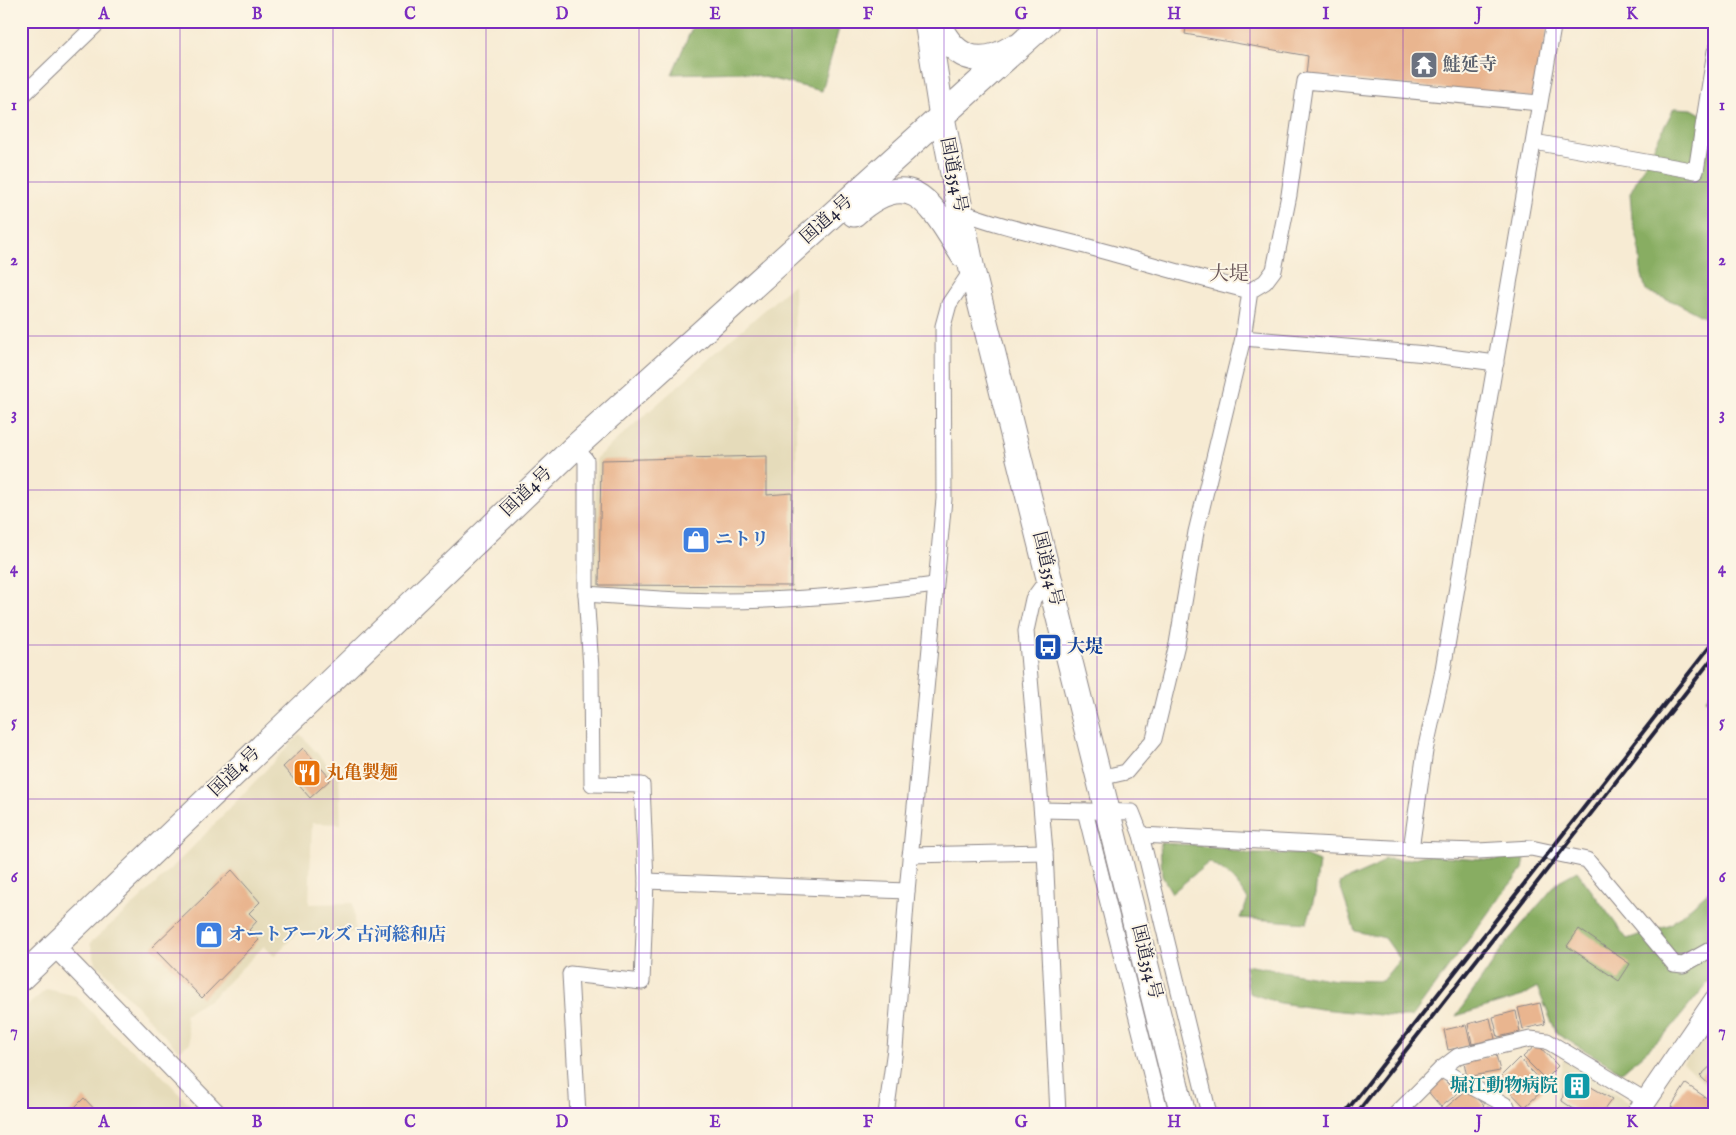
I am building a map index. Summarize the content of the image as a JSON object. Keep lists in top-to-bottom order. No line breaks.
{"streets":{"highway":["国道354号","国道4号"]},"crossings":[["国道354号","国道4号"]],"districts":["大堤"],"places":{"temple":["鮭延寺"],"shop":["ニトリ","オートアールズ 古河総和店"],"bus stop":["大堤"],"restaurant":["丸亀製麺"],"building":["堀江動物病院"]},"grid":{"columns":["A","B","C","D","E","F","G","H","I","J","K"],"rows":["1","2","3","4","5","6","7"]}}
